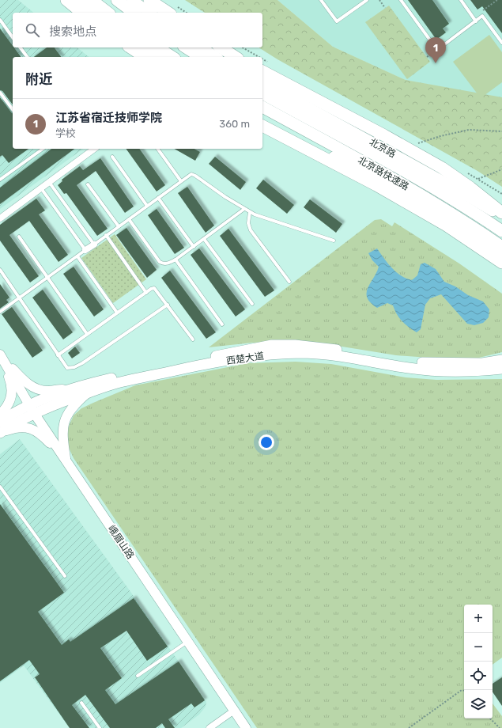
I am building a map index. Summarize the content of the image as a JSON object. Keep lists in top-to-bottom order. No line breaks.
{"streets":{"highway":["北京路快速路"],"main road":["北京路","西楚大道"],"street":["峨眉山路"]},"crossings":[["西楚大道","峨眉山路"]],"page":{"search":"搜索地点","pins":"1","heading":"附近","list":[{"mark":"1","name":"江苏省宿迁技师学院","note":"学校","value":"360 m"}],"map_buttons":["+","−"]}}
